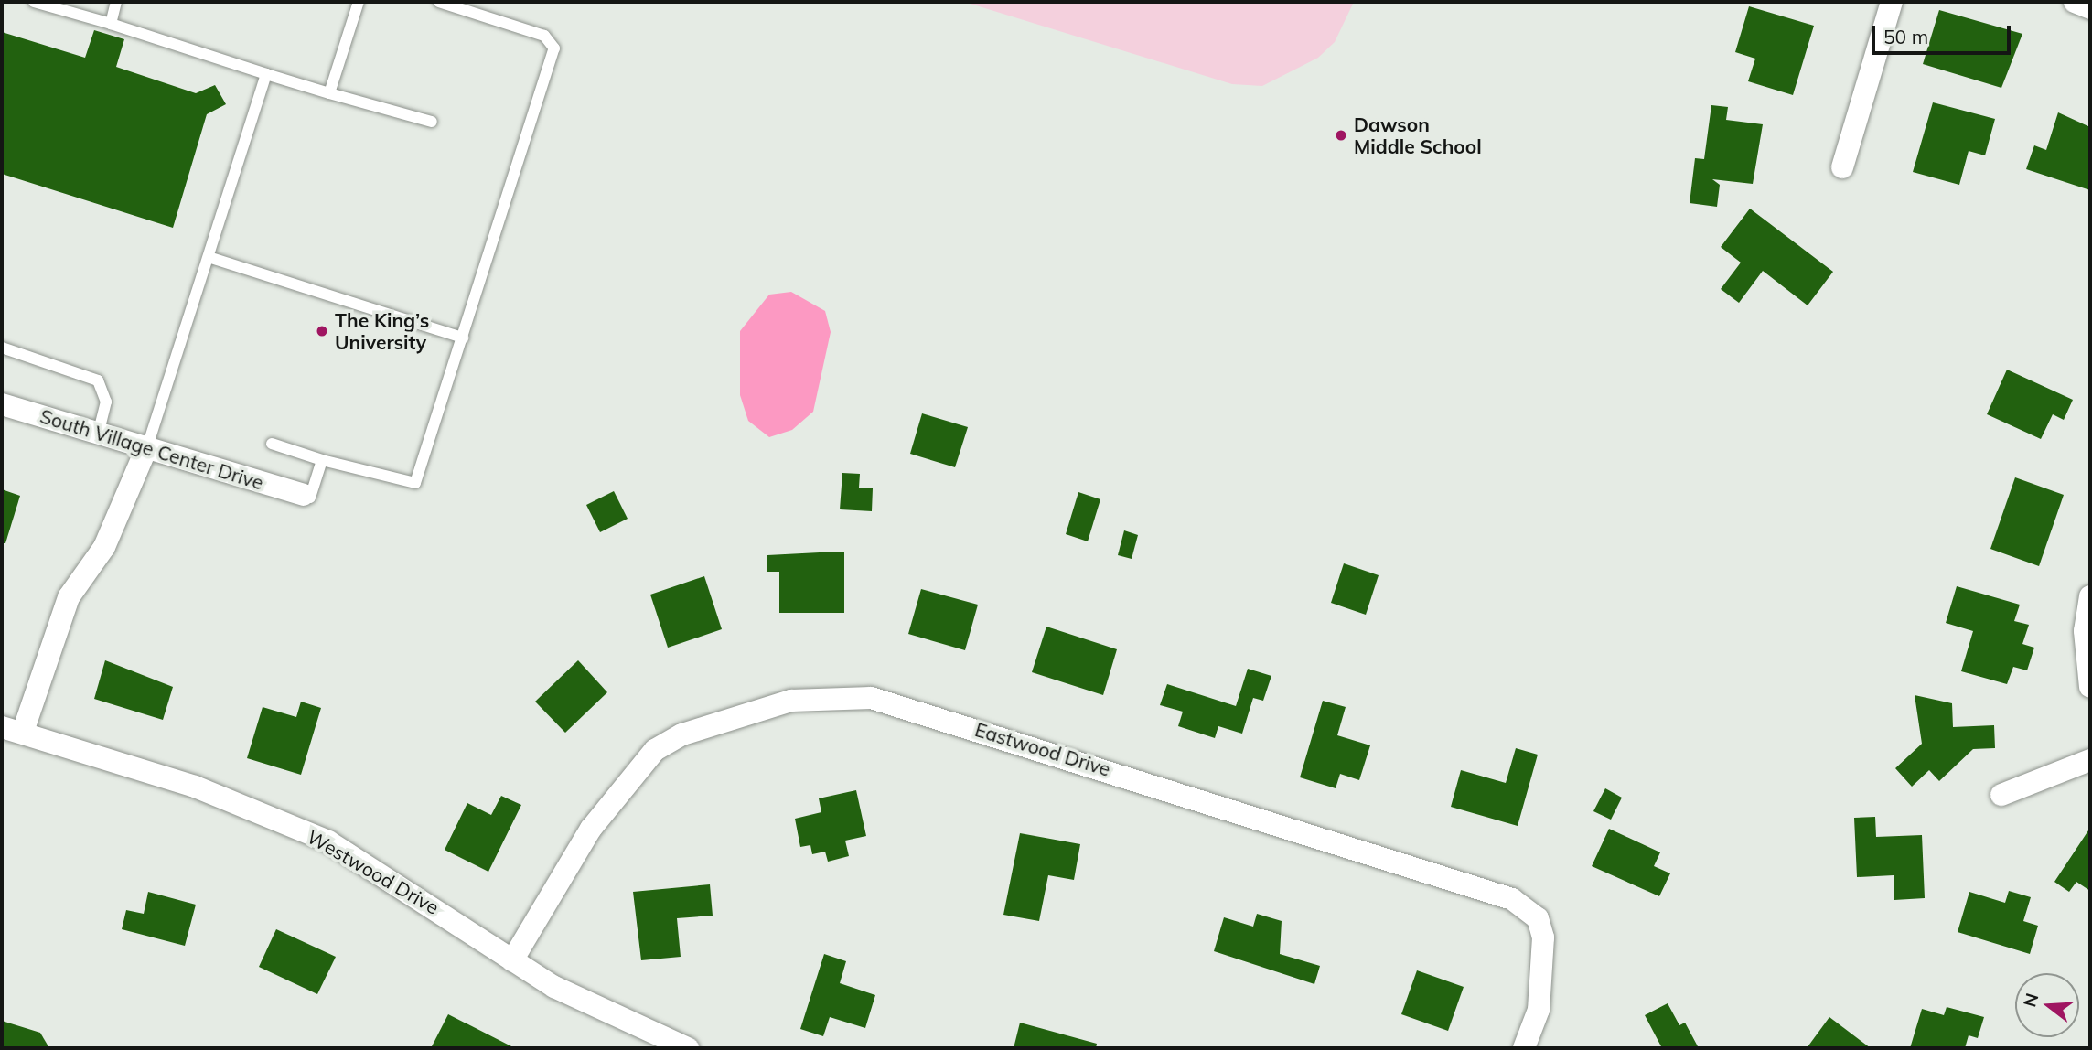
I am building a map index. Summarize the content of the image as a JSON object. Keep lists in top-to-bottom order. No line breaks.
{"streets":{"street":["South Village Center Drive","Eastwood Drive","Westwood Drive"]},"crossings":[["Eastwood Drive","Westwood Drive"]],"places":["Dawson Middle School","The King’s University"],"scale_bar":"50 m","north":"left"}
